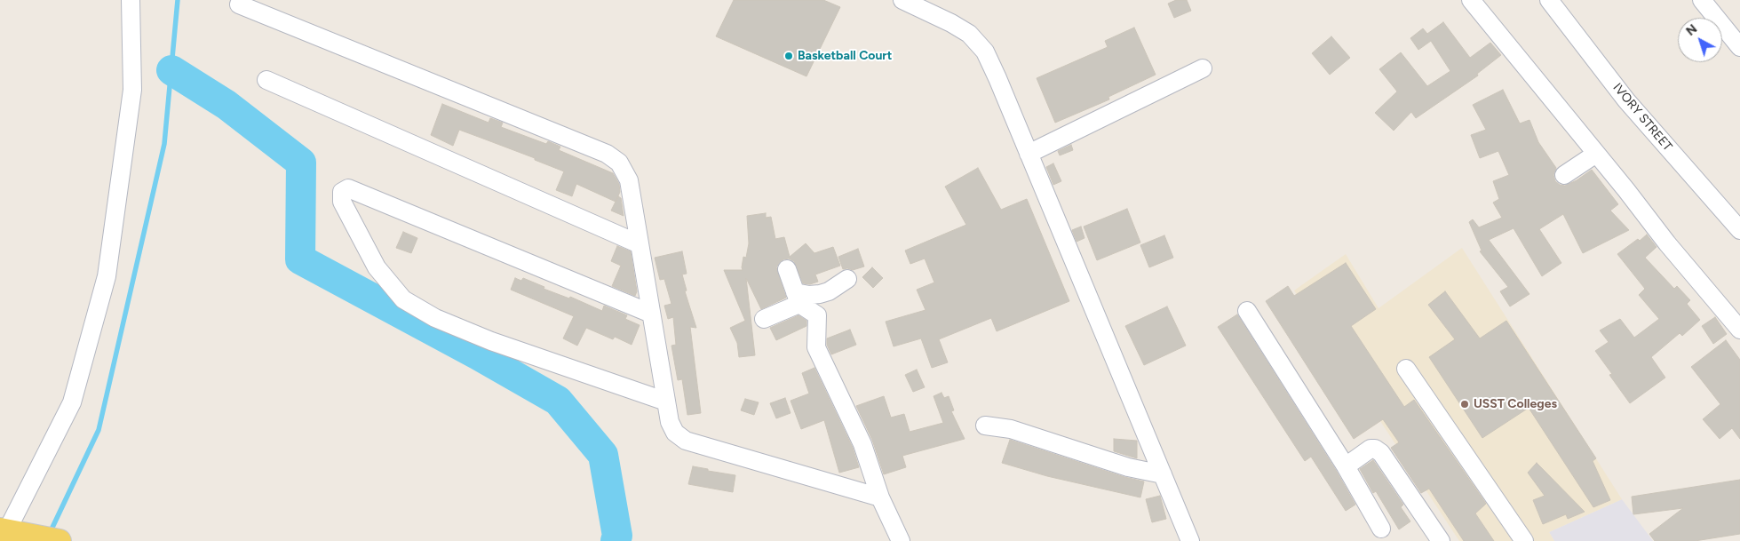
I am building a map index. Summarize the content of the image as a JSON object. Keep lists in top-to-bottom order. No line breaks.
{"streets":{"street":["IVORY STREET"]},"places":["Basketball Court","USST Colleges"],"north":"top left"}
